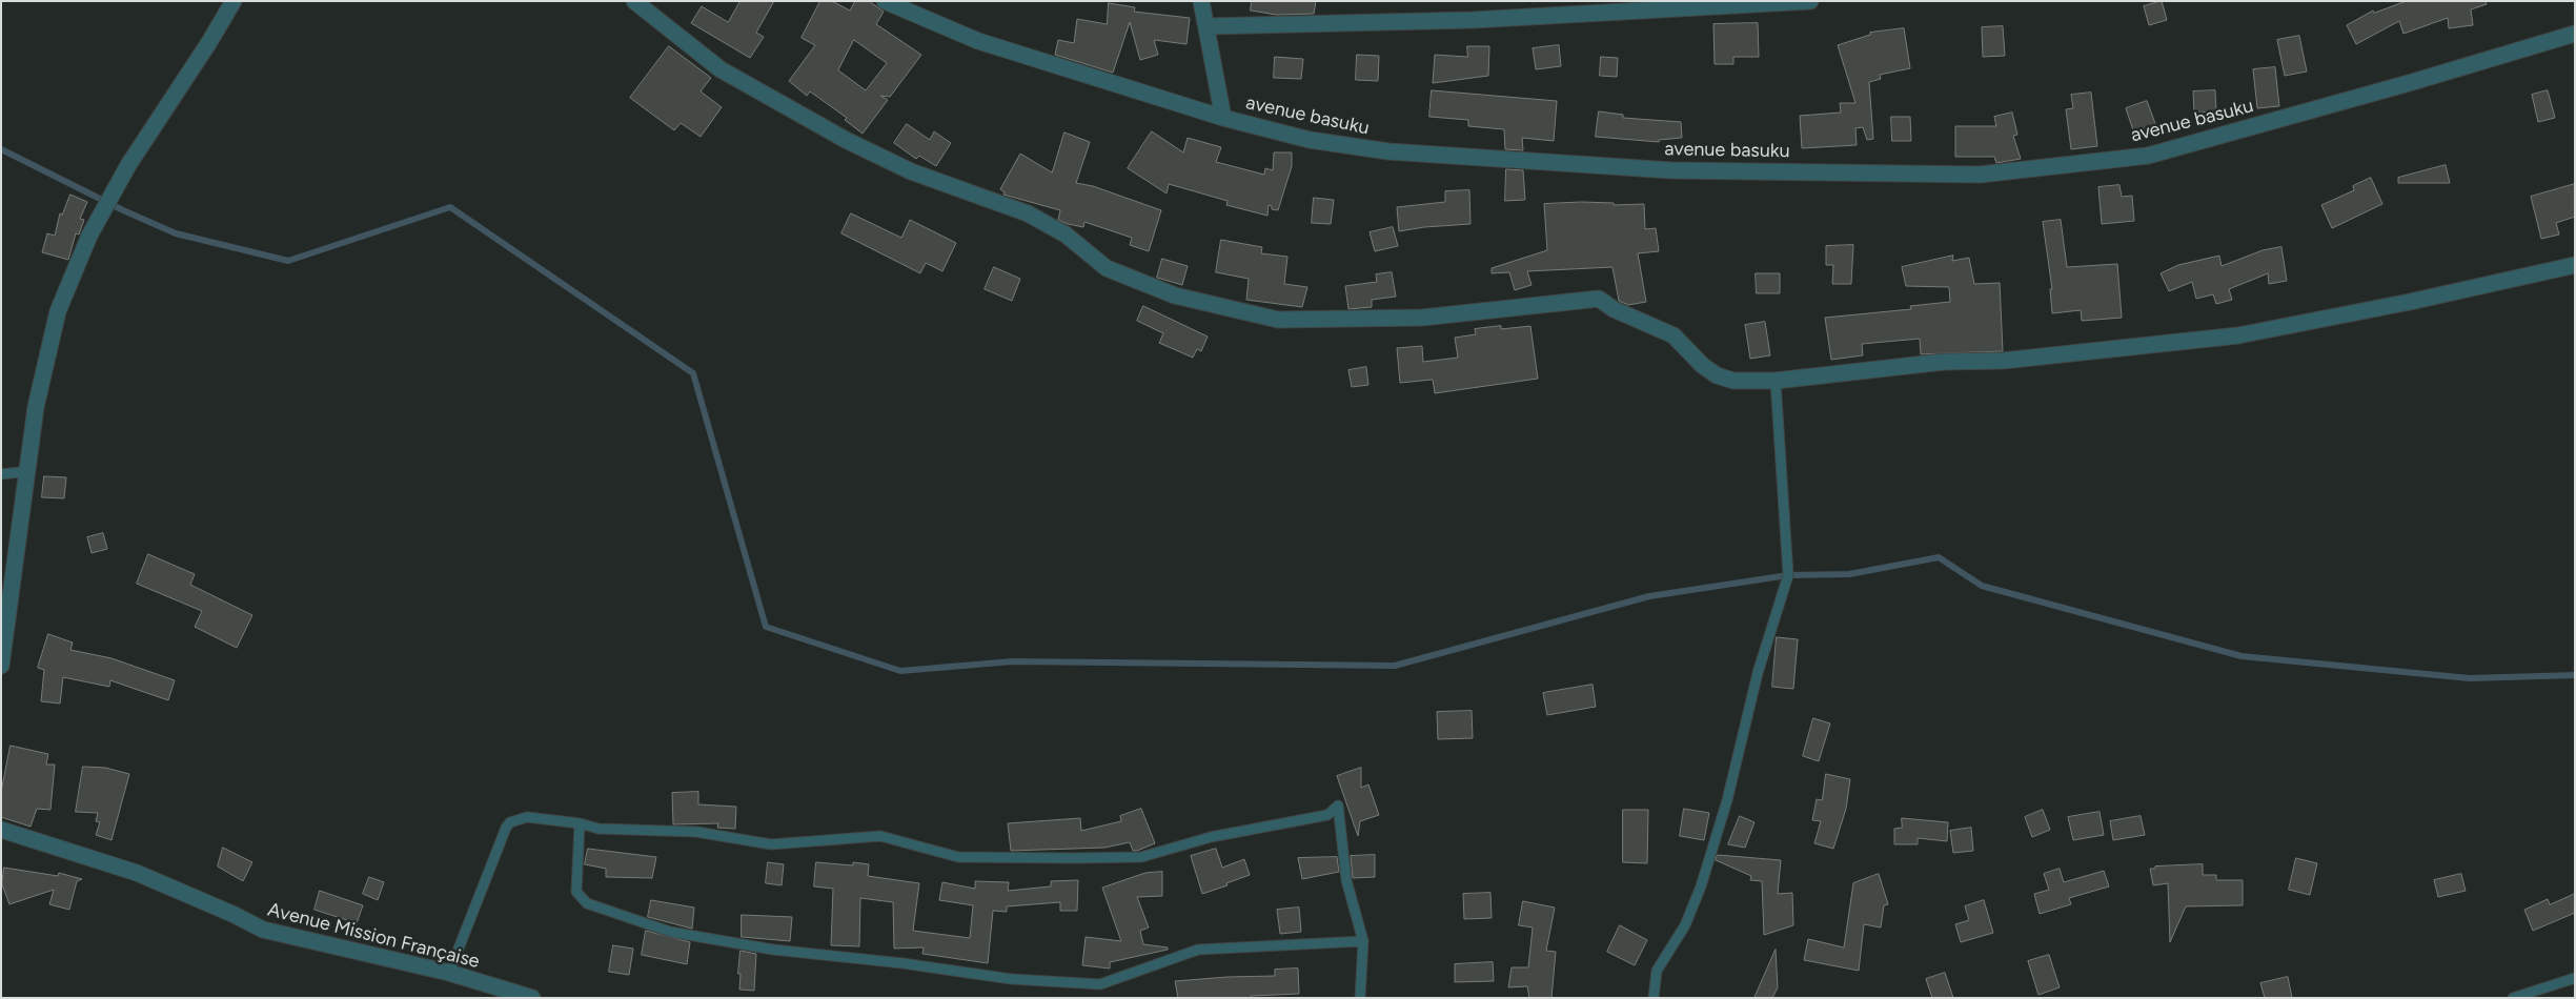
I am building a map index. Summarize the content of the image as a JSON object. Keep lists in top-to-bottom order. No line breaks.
{"streets":{"street":["avenue basuku","Avenue Mission Française"]}}
